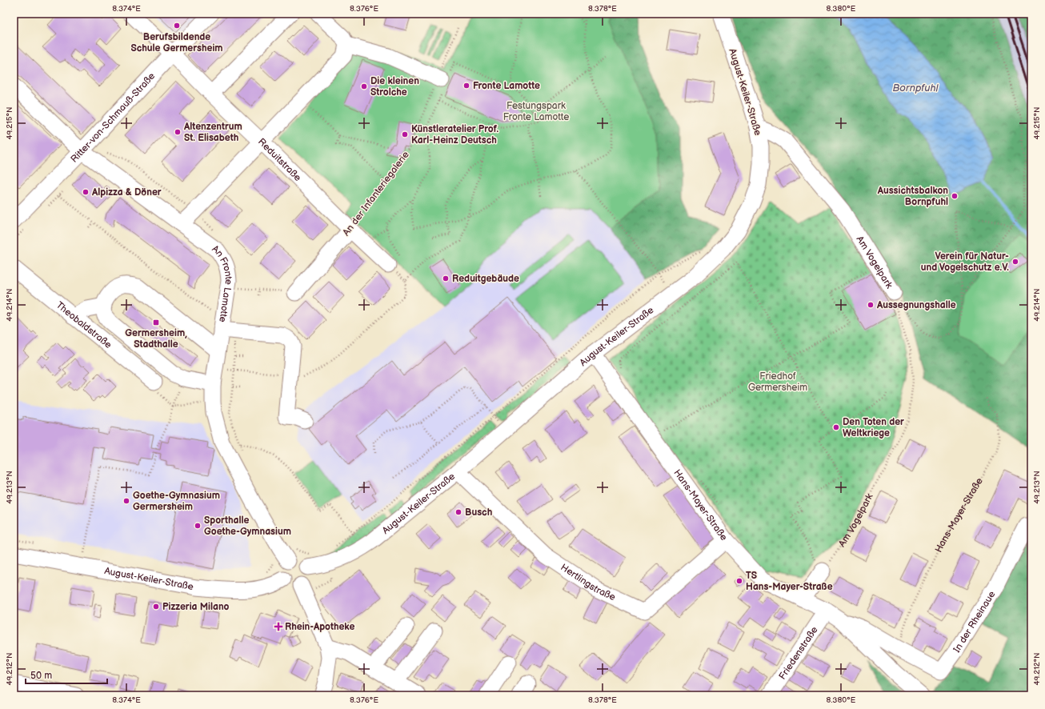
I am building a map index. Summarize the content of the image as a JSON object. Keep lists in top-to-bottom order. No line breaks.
{"streets":{"street":["August-Keiler-Straße","Ritter-von-Schmauß-Straße","Reduitstraße","An der Infanteriegalerie","Am Vogelpark","An Fronte Lamotte","Theobaldstraße","Hans-Mayer-Straße","Hertlingstraße","In der Rheinaue","Friedenstraße"]},"crossings":[["August-Keiler-Straße","Am Vogelpark"],["August-Keiler-Straße","Hans-Mayer-Straße"],["August-Keiler-Straße","Hertlingstraße"],["Ritter-von-Schmauß-Straße","Reduitstraße"],["Ritter-von-Schmauß-Straße","An Fronte Lamotte"],["Reduitstraße","An der Infanteriegalerie"],["Hans-Mayer-Straße","Hertlingstraße"],["Hans-Mayer-Straße","In der Rheinaue"],["Hans-Mayer-Straße","Friedenstraße"]],"water":["Bornpfuhl"],"parks":["Festungspark Fronte Lamotte","Friedhof Germersheim"],"places":{"other":["Berufsbildende Schule Germersheim","Fronte Lamotte","Die kleinen Strolche","Altenzentrum St. Elisabeth","Künstleratelier Prof. Karl-Heinz Deutsch","Alpizza & Döner","Aussichtsbalkon Bornpfuhl","Verein für Natur- und Vogelschutz e.V.","Reduitgebäude","Aussegnungshalle","Den Toten der Weltkriege","Goethe-Gymnasium Germersheim","Busch","Sporthalle Goethe-Gymnasium","TS Hans-Mayer-Straße","Pizzeria Milano"],"transit":["Germersheim, Stadthalle"],"health":["Rhein-Apotheke"]},"scale_bar":"50 m","coordinates":["8.374°E","8.376°E","8.378°E","8.380°E","49.215°N","49.214°N","49.213°N","49.212°N"]}
